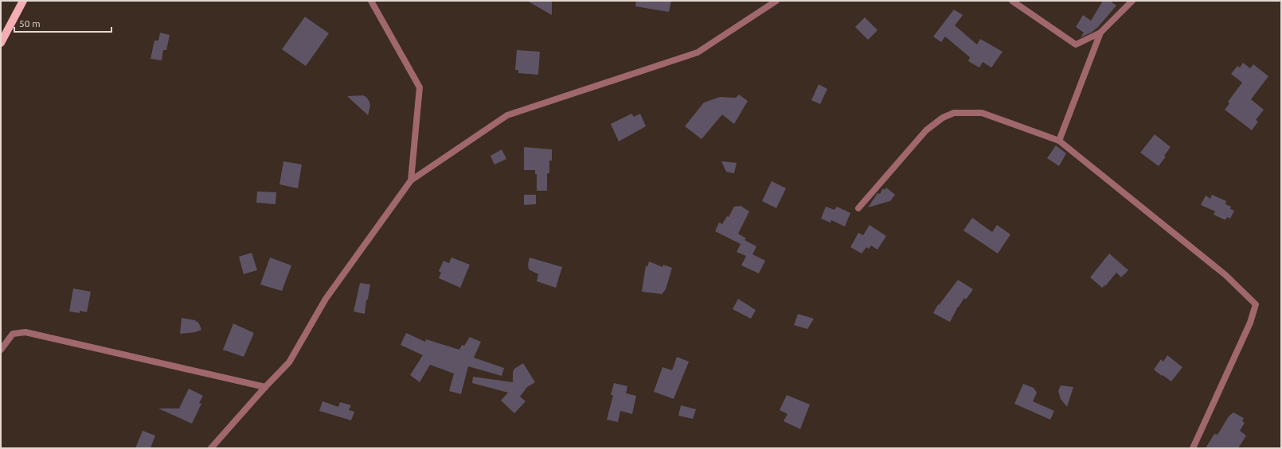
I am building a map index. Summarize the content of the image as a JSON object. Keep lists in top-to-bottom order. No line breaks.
{"scale_bar":"50 m"}
